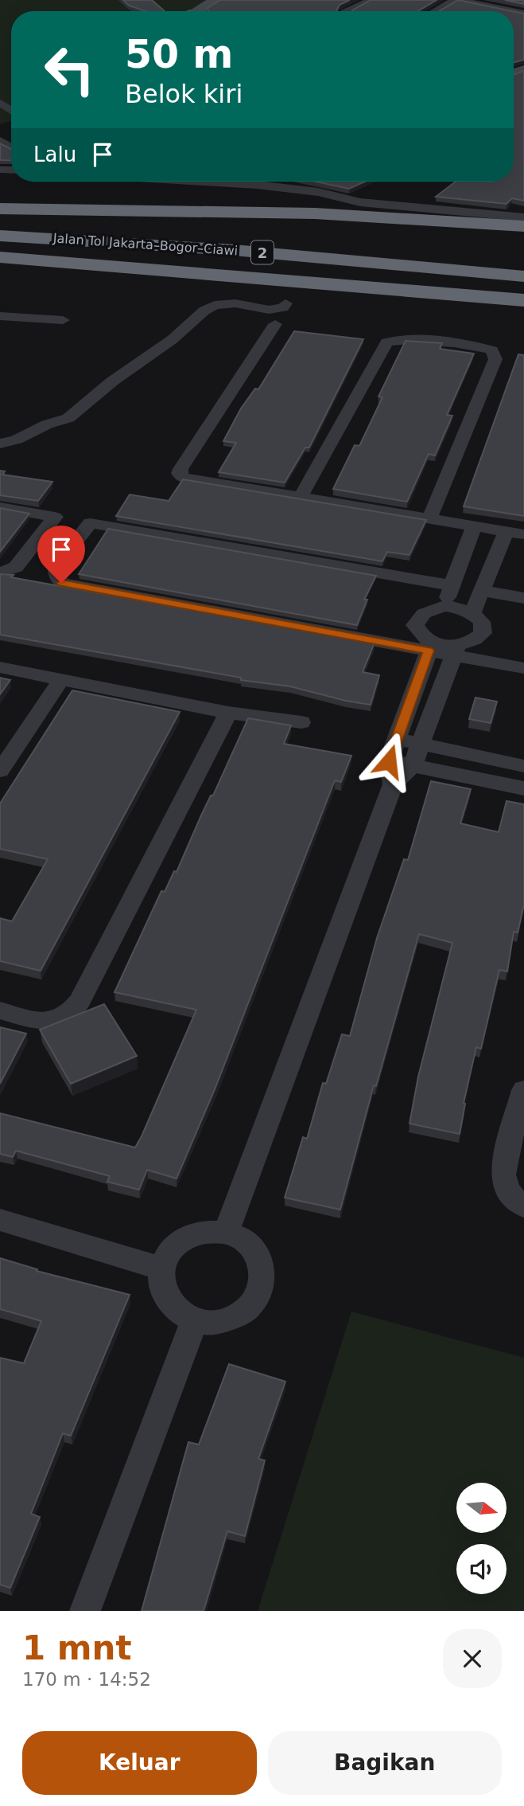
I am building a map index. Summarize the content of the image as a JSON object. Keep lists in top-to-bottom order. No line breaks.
{"streets":{"highway":["Jalan Tol Jakarta–Bogor–Ciawi","2"]},"north":"right","page":{"turn":["50 m","Belok kiri"],"then":"Lalu","heading":["1 mnt","170 m · 14:52"],"buttons":["Keluar","Bagikan"]}}
